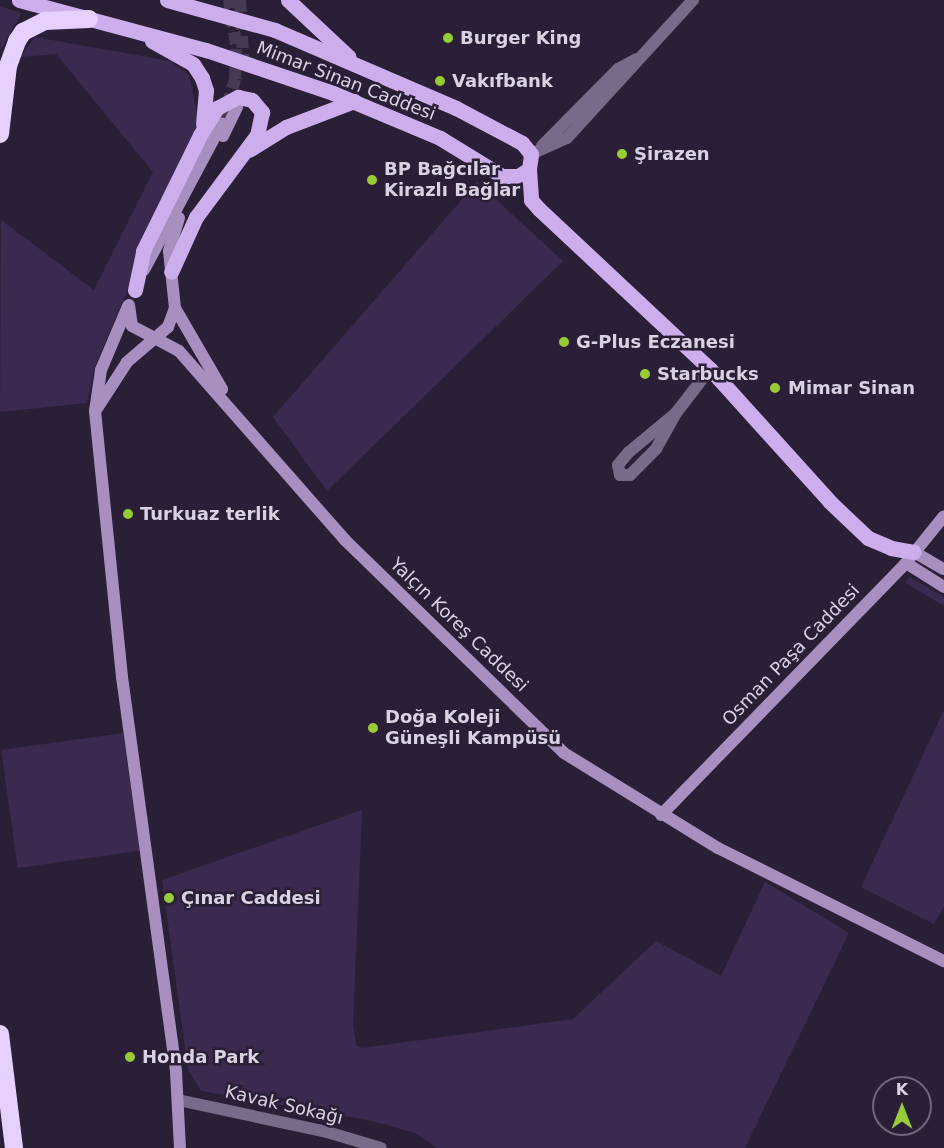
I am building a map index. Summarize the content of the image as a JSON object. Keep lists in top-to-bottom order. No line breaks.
{"streets":{"main road":["Mimar Sinan Caddesi","Yalçın Koreş Caddesi","Osman Paşa Caddesi"],"street":["Kavak Sokağı"]},"crossings":[["Yalçın Koreş Caddesi","Osman Paşa Caddesi"]],"places":["Burger King","Vakıfbank","Şirazen","BP Bağcılar Kirazlı Bağlar","G-Plus Eczanesi","Starbucks","Mimar Sinan","Turkuaz terlik","Doğa Koleji Güneşli Kampüsü","Çınar Caddesi","Honda Park"],"north":"top"}
